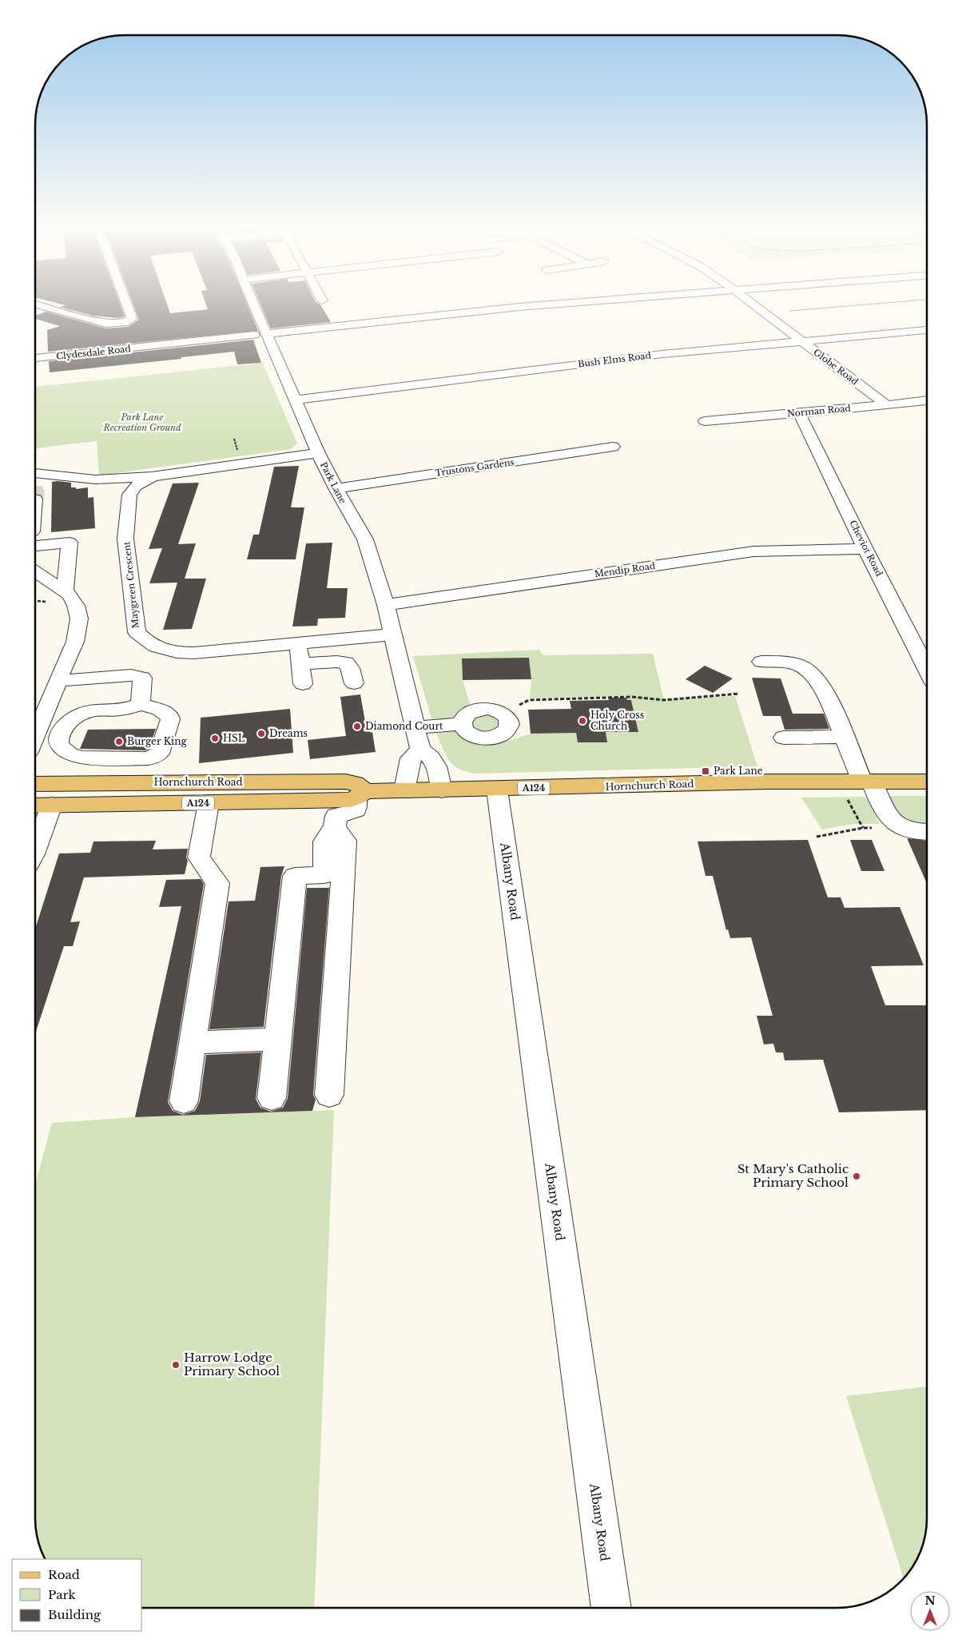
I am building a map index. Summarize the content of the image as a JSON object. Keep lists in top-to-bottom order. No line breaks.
{"streets":{"main road":["Hornchurch Road","A124"],"street":["Clydesdale Road","Bush Elms Road","Globe Road","Norman Road","Trustons Gardens","Park Lane","Cheviot Road","Mendip Road","Maygreen Crescent","Albany Road"]},"crossings":[["Clydesdale Road","Park Lane"],["Bush Elms Road","Globe Road"],["Bush Elms Road","Park Lane"],["Globe Road","Norman Road"],["Norman Road","Cheviot Road"],["Trustons Gardens","Park Lane"],["Park Lane","Mendip Road"],["Park Lane","Maygreen Crescent"],["Cheviot Road","Mendip Road"],["Hornchurch Road","Albany Road"]],"parks":["Park Lane Recreation Ground"],"places":{"other":["Holy Cross Church","Diamond Court","Dreams","HSL","Burger King","St Mary's Catholic Primary School","Harrow Lodge Primary School"],"transit":["Park Lane"]},"legend":["Road","Park","Building"],"north":"top"}
